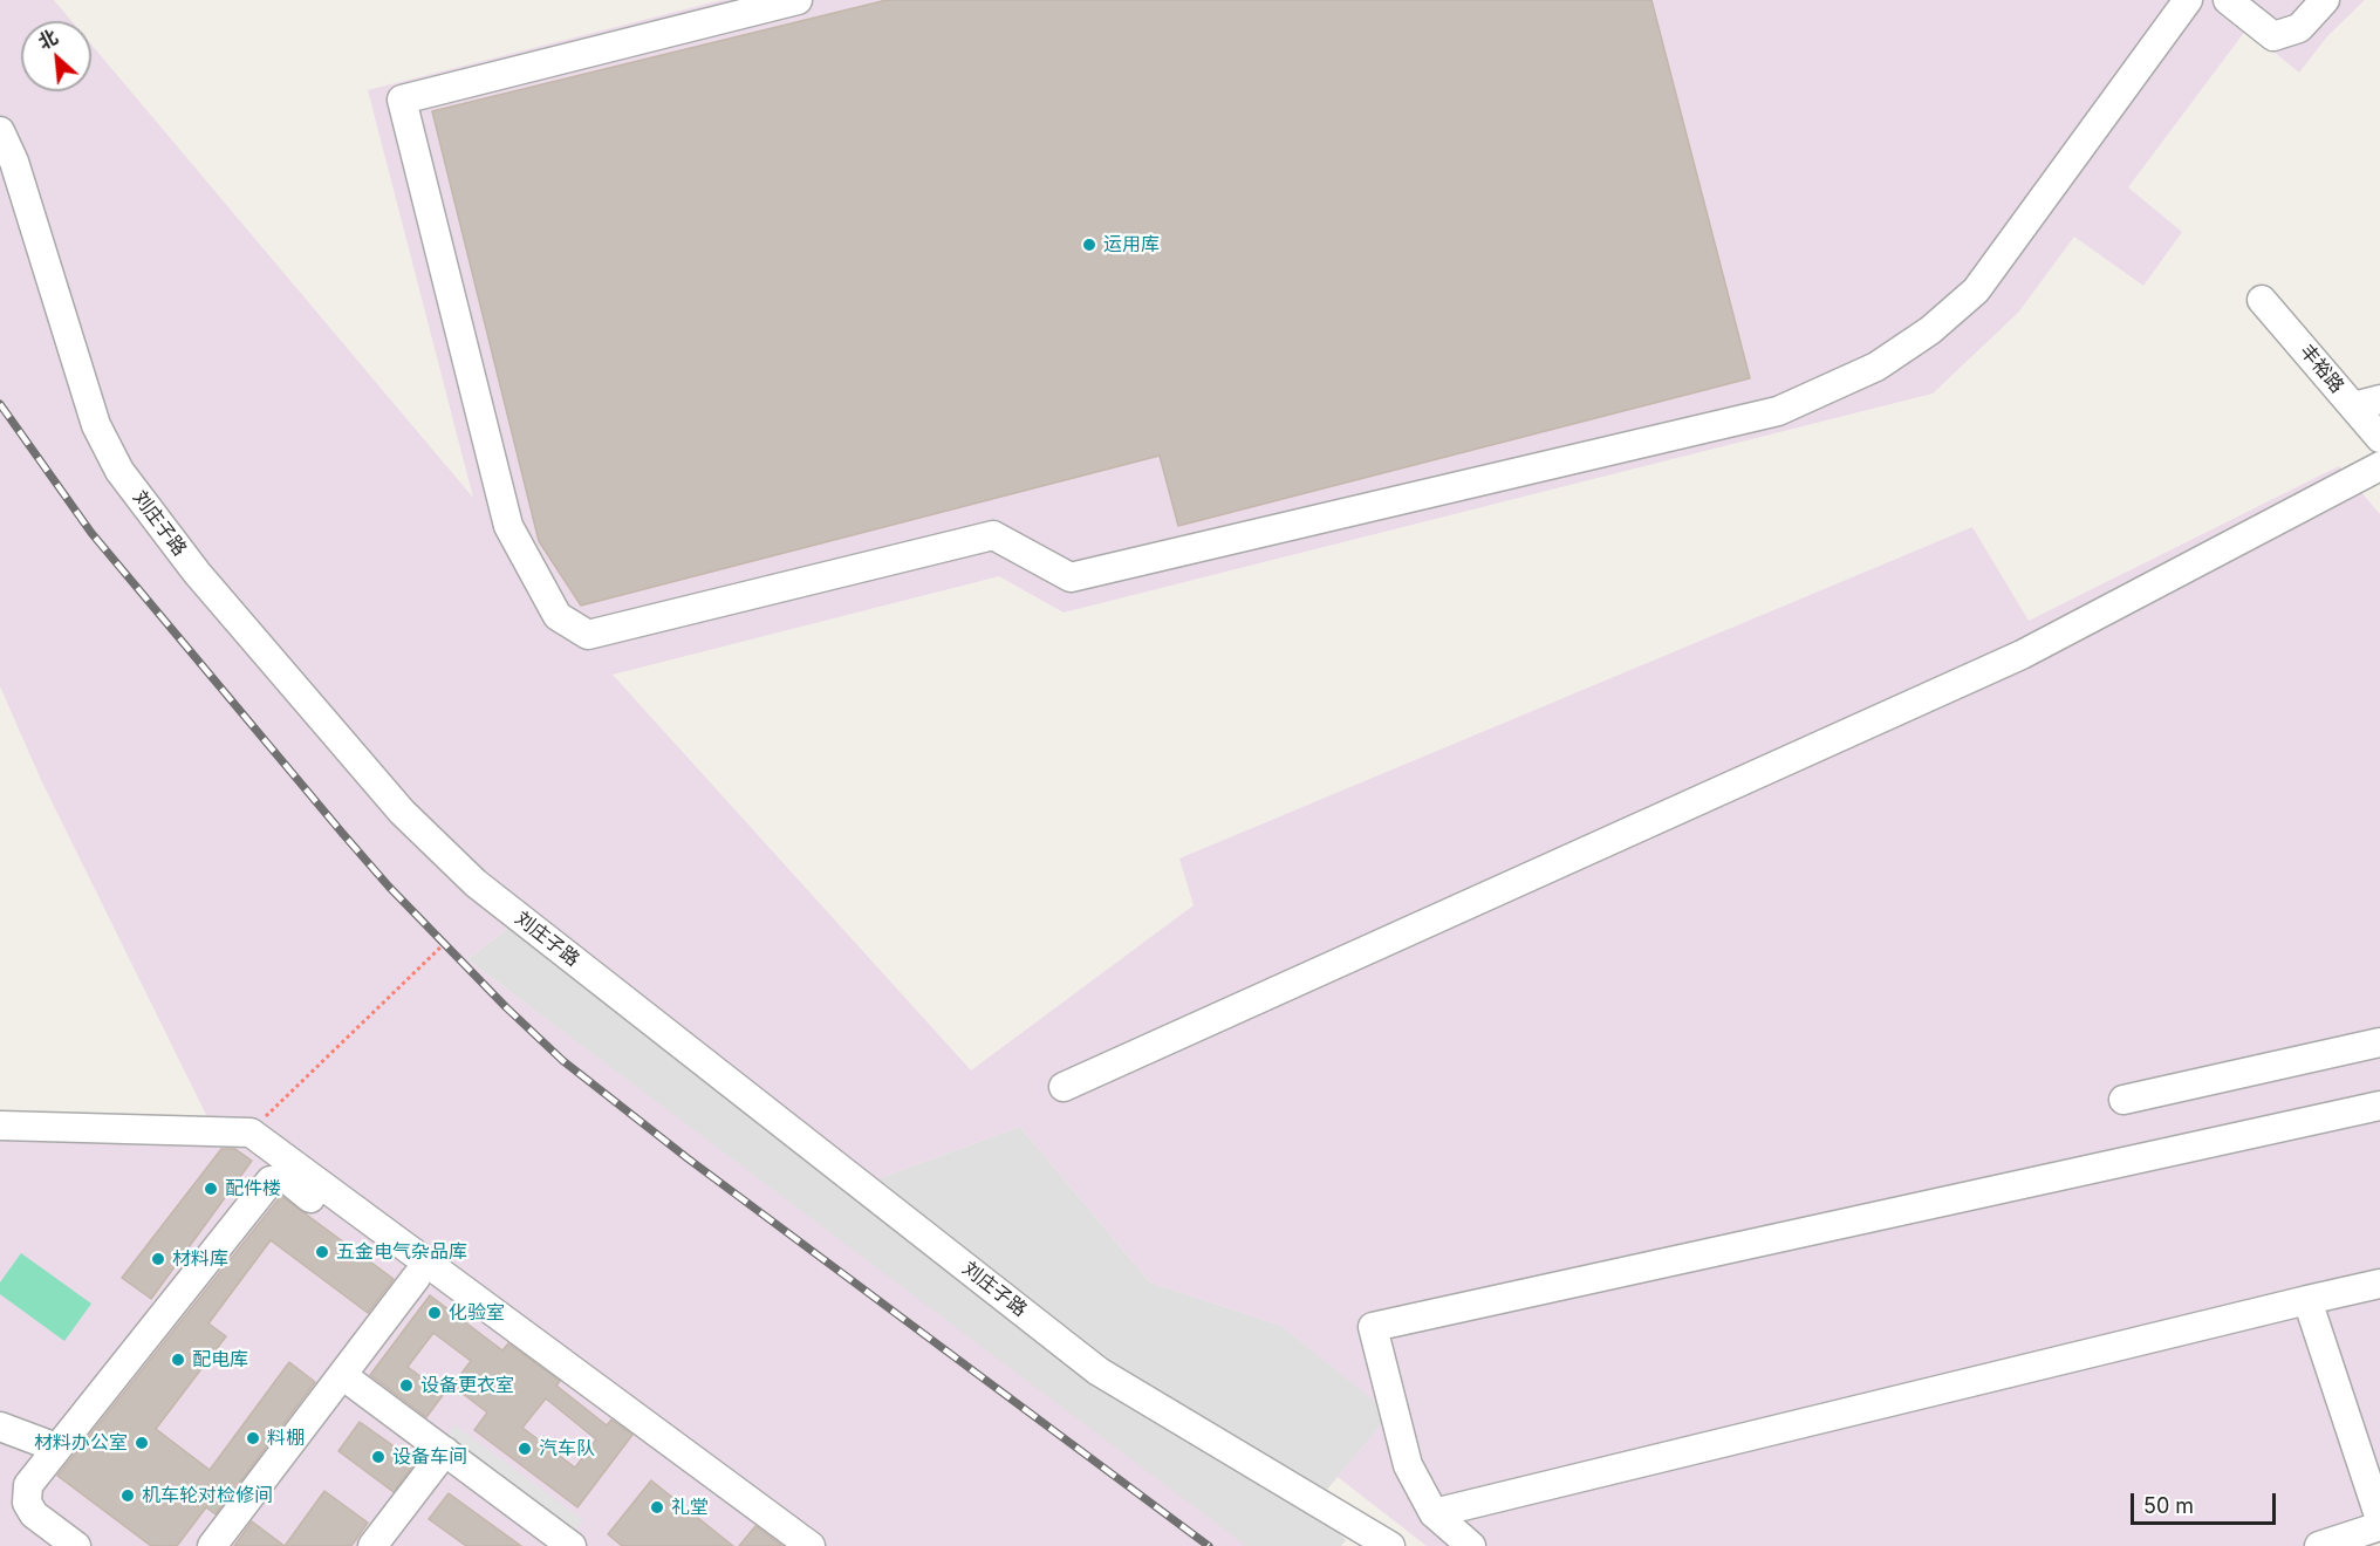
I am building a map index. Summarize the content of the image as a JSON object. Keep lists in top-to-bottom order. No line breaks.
{"streets":{"street":["丰裕路","刘庄子路"]},"places":["运用库","配件楼","五金电气杂品库","材料库","化验室","配电库","设备更衣室","料棚","材料办公室","汽车队","设备车间","机车轮对检修间","礼堂"],"scale_bar":"50 m","north":"top left"}
